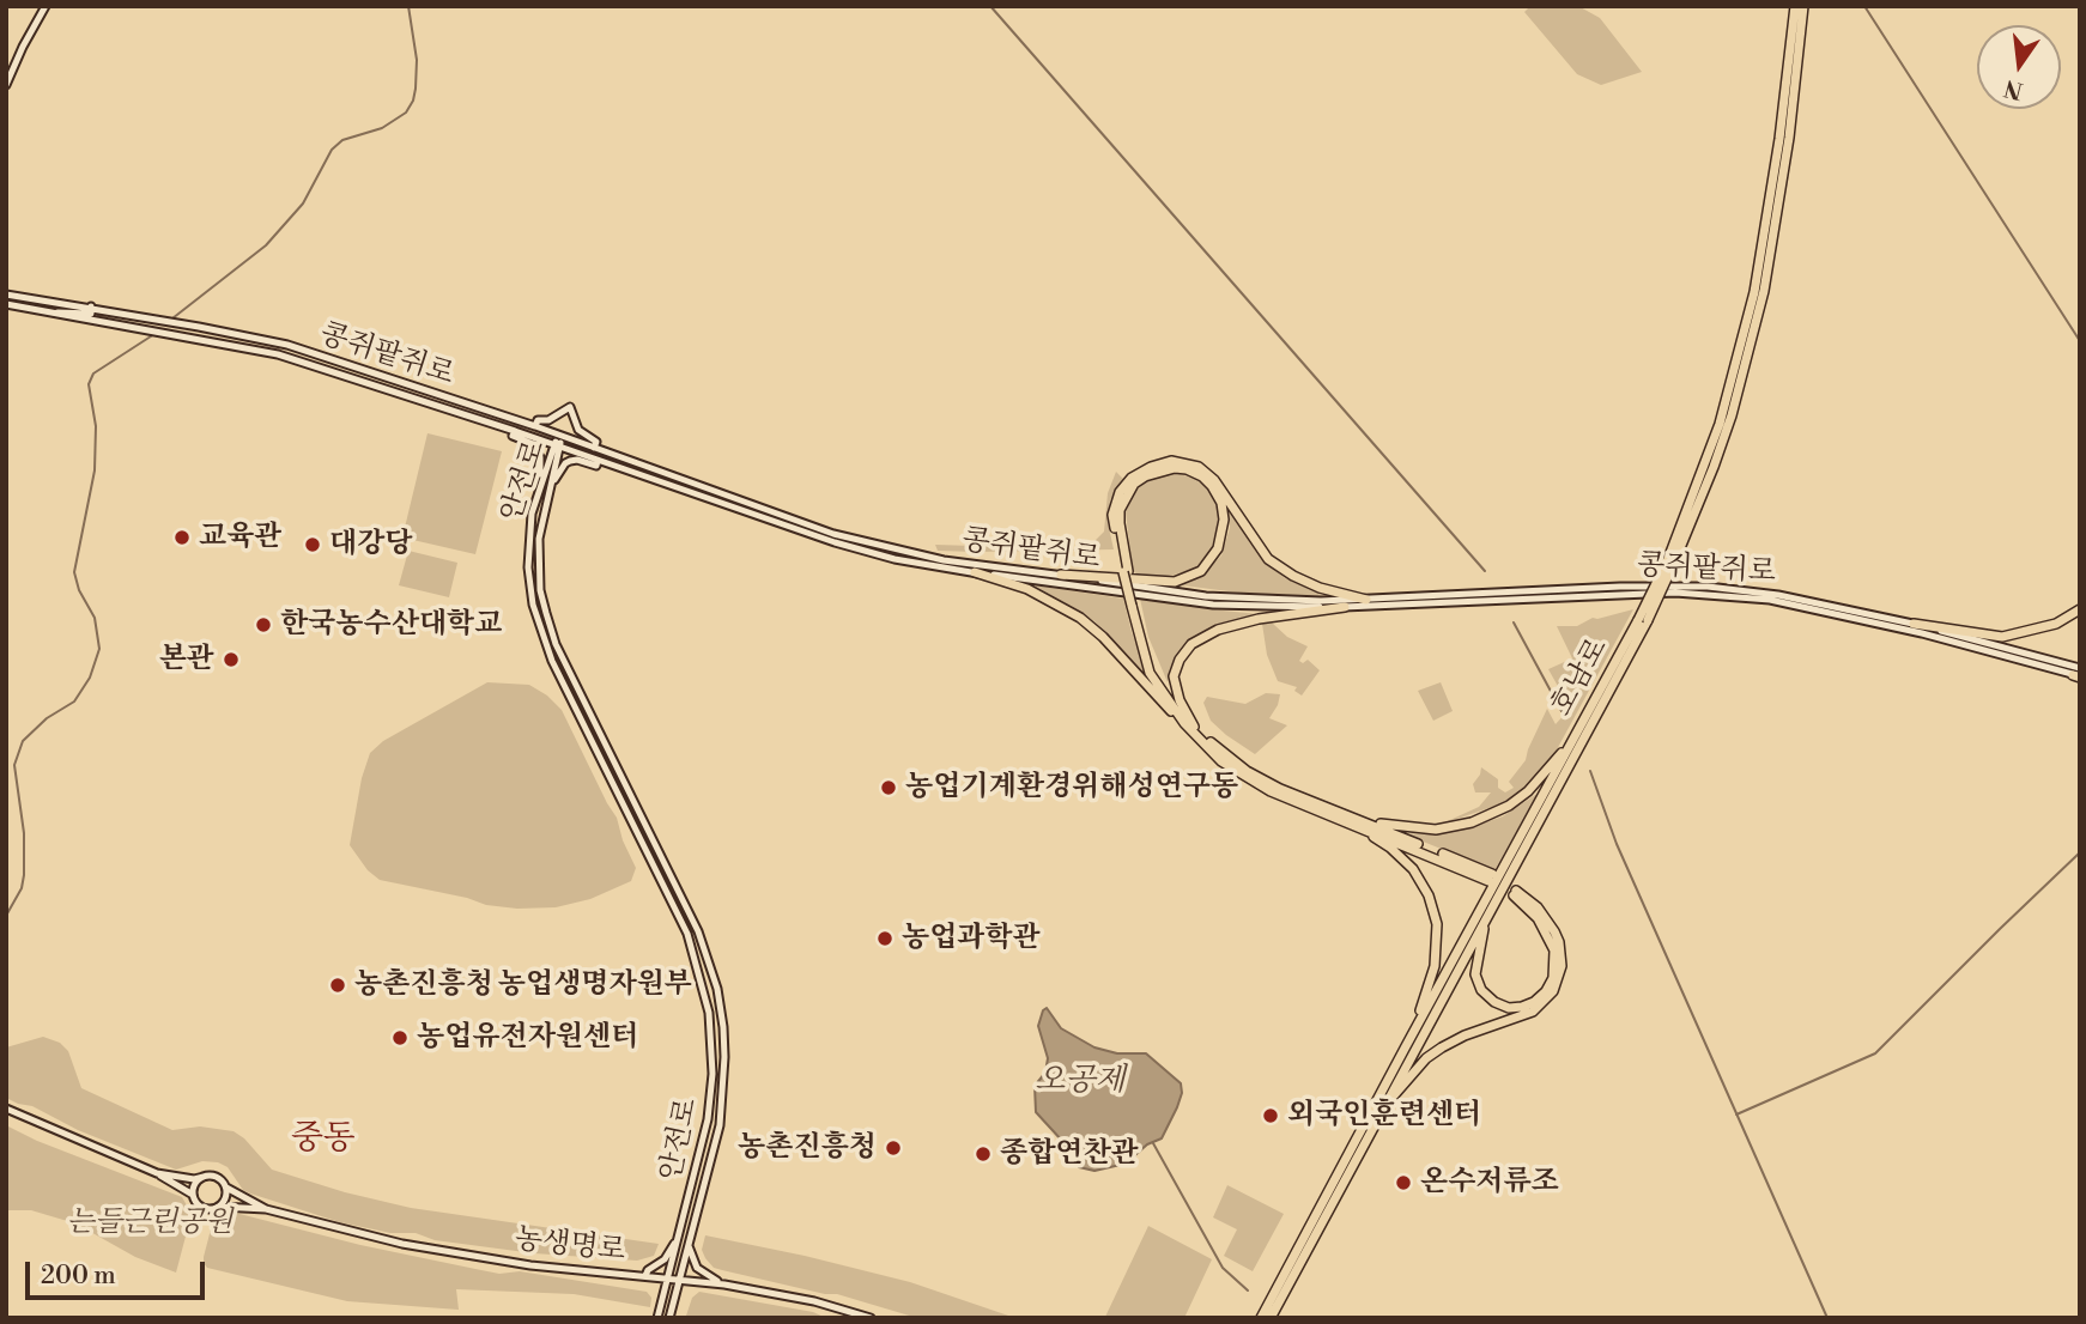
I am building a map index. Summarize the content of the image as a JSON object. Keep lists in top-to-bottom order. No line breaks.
{"streets":{"highway":["호남로"],"main road":["콩쥐팥쥐로","안전로","농생명로"]},"crossings":[["콩쥐팥쥐로","안전로"],["안전로","농생명로"]],"districts":["중동"],"water":["오공제"],"parks":["는들근린공원"],"places":["교육관","대강당","한국농수산대학교","본관","농업기계환경위해성연구동","농업과학관","농촌진흥청 농업생명자원부","농업유전자원센터","외국인훈련센터","농촌진흥청","종합연찬관","온수저류조"],"scale_bar":"200 m","north":"bottom"}
